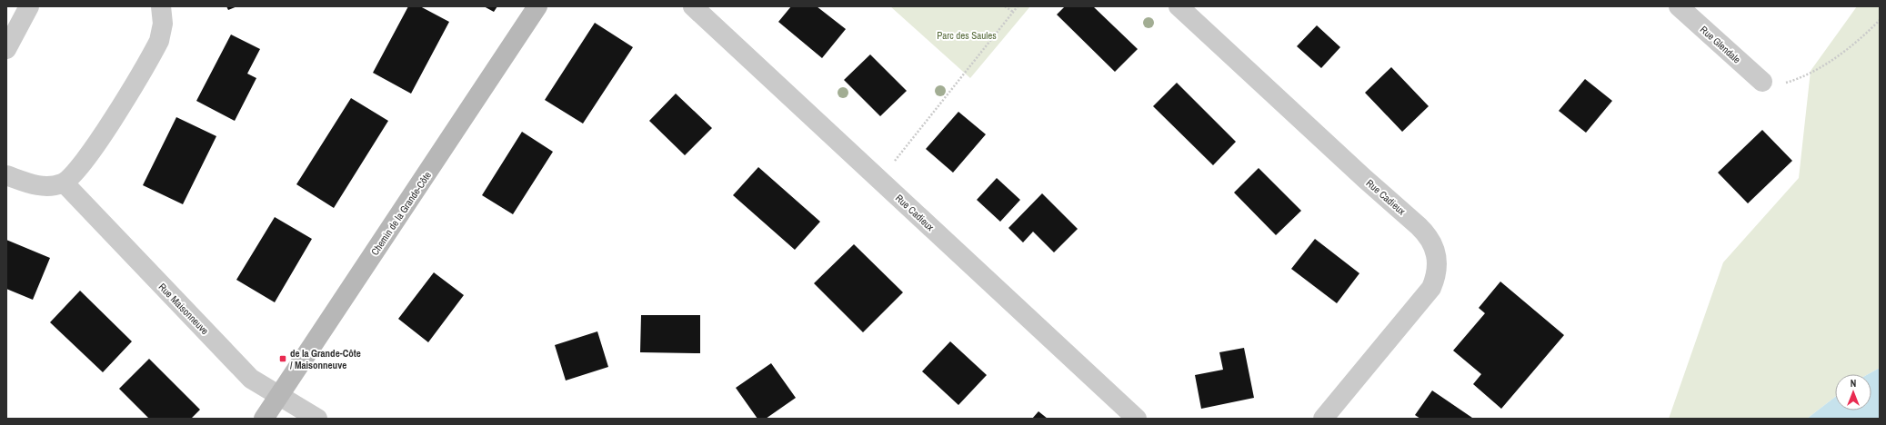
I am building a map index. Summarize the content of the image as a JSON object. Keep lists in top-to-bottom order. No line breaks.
{"streets":{"main road":["Chemin de la Grande-Côte"],"street":["Rue Glendale","Rue Cadieux","Rue Maisonneuve"]},"crossings":[["Chemin de la Grande-Côte","Rue Maisonneuve"]],"parks":["Parc des Saules"],"places":{"transit":["de la Grande-Côte / Maisonneuve"]},"north":"top"}
